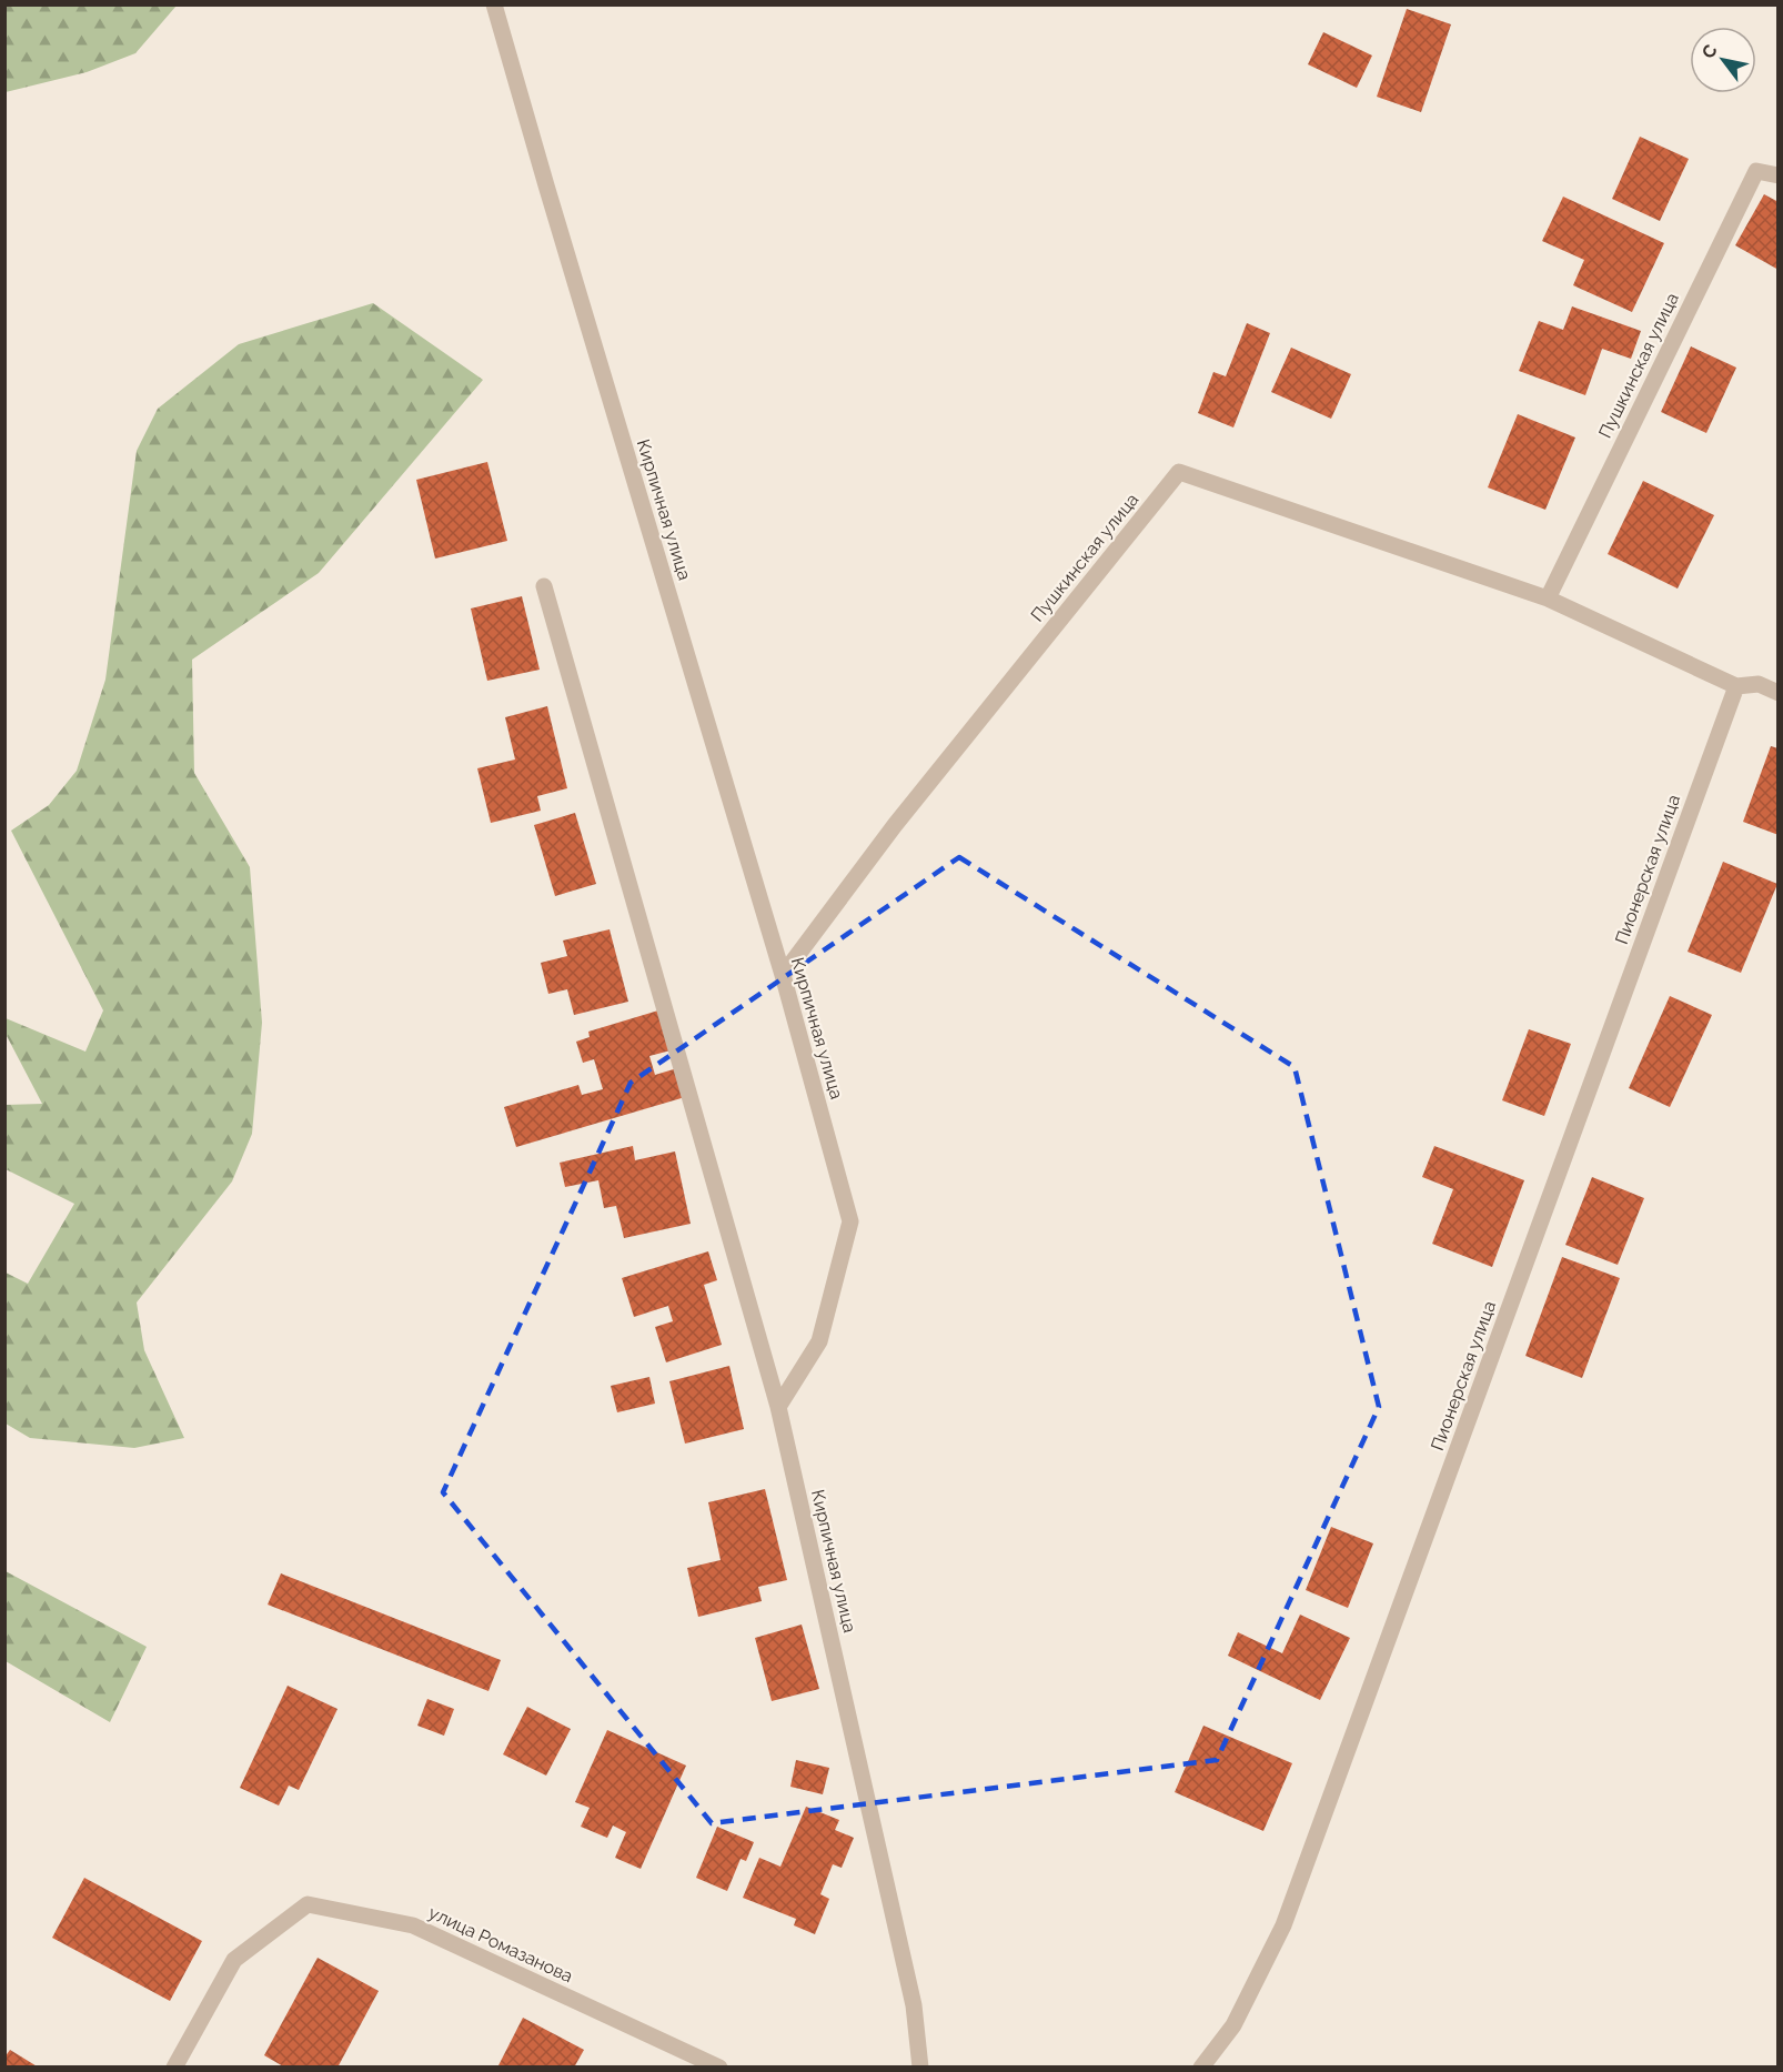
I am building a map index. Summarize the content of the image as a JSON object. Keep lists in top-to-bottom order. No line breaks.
{"streets":{"street":["Пушкинская улица","Кирпичная улица","Пионерская улица","улица Ромазанова"]},"crossings":[["Пушкинская улица","Кирпичная улица"],["Пушкинская улица","Пионерская улица"]],"north":"top left"}
